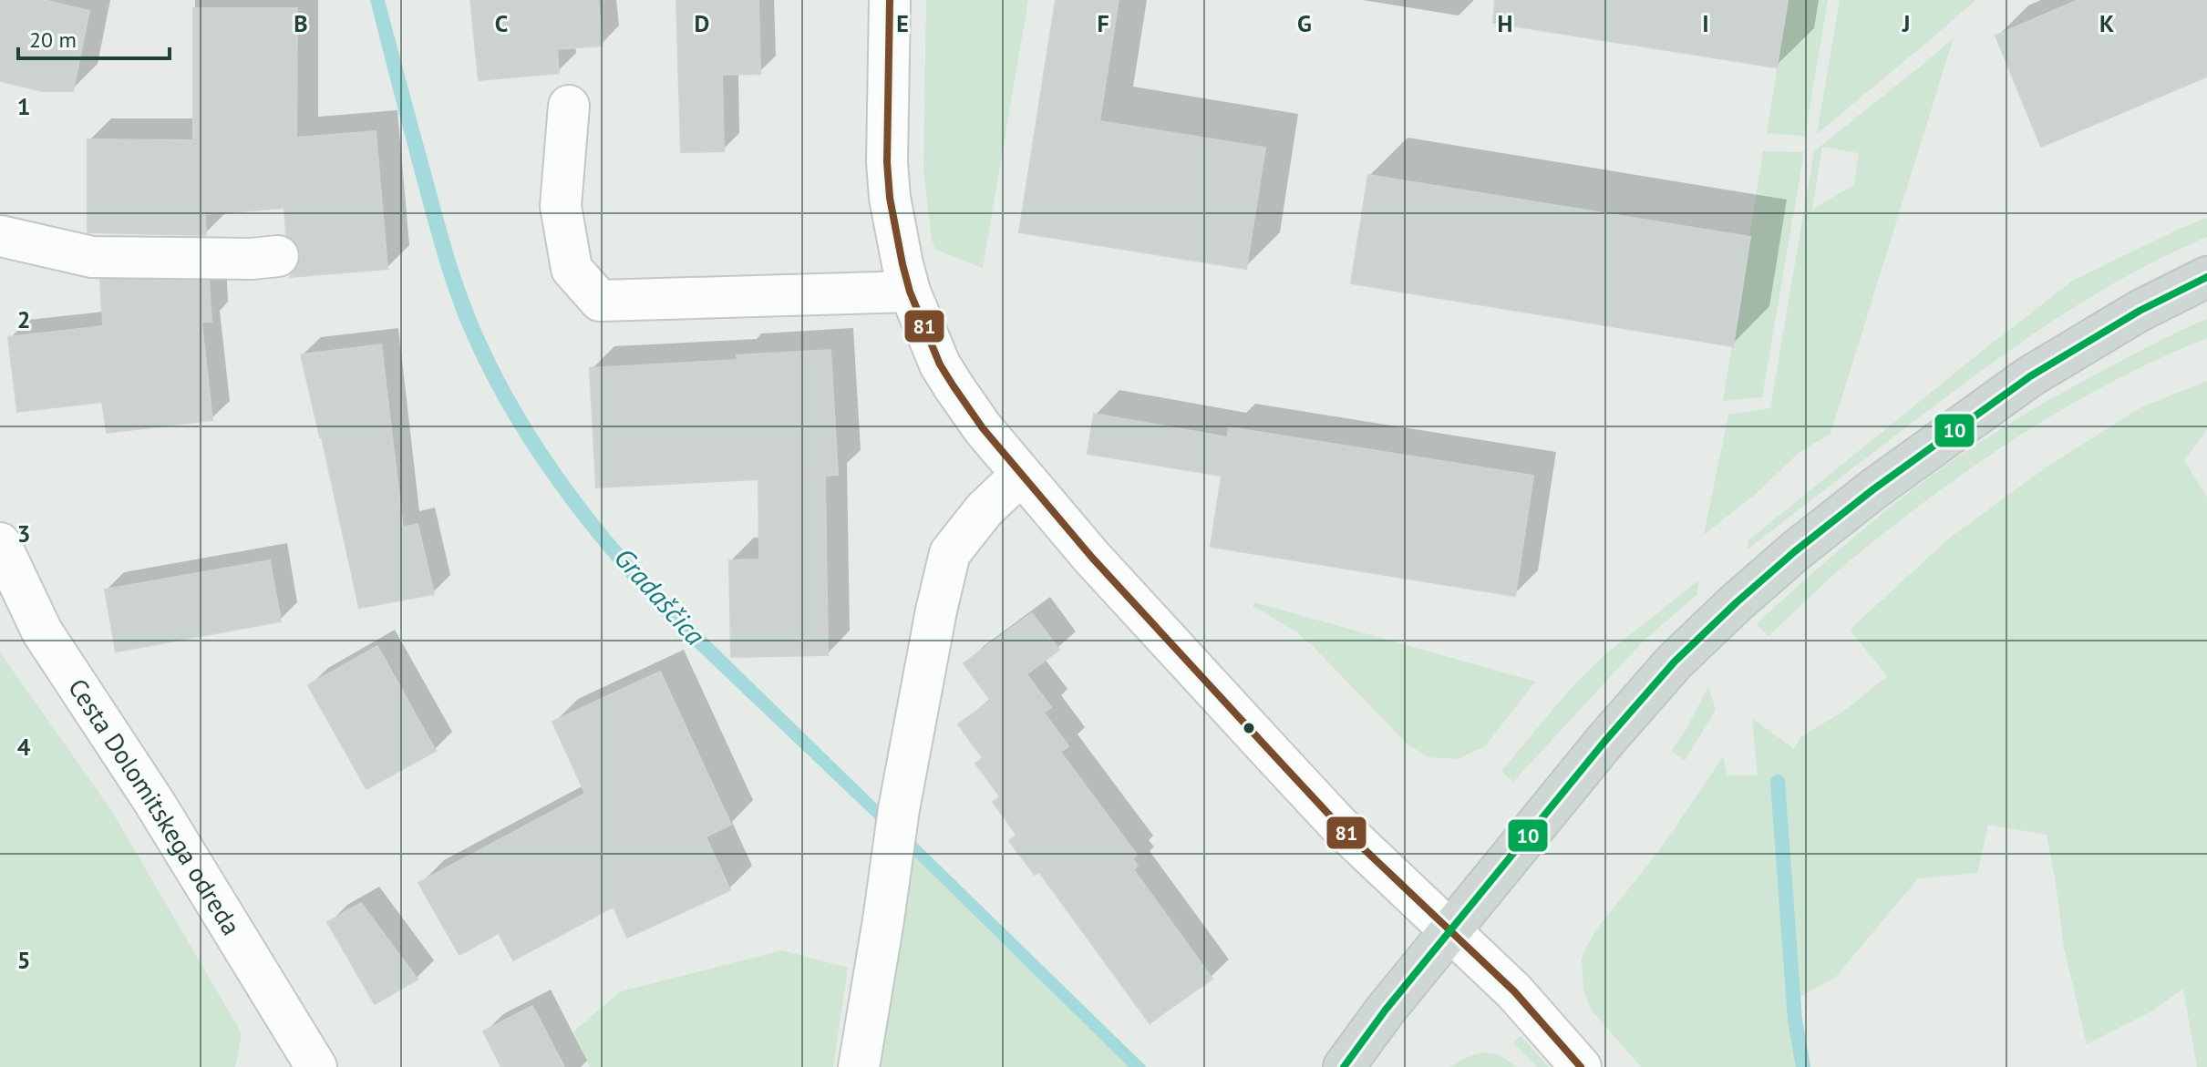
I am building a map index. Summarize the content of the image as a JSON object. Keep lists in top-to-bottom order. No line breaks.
{"streets":{"street":["Cesta Dolomitskega odreda"]},"water":["Gradaščica"],"lines":["transit line 81","transit line 10"],"scale_bar":"20 m","grid":{"columns":["B","C","D","E","F","G","H","I","J","K"],"rows":["1","2","3","4","5"]}}
